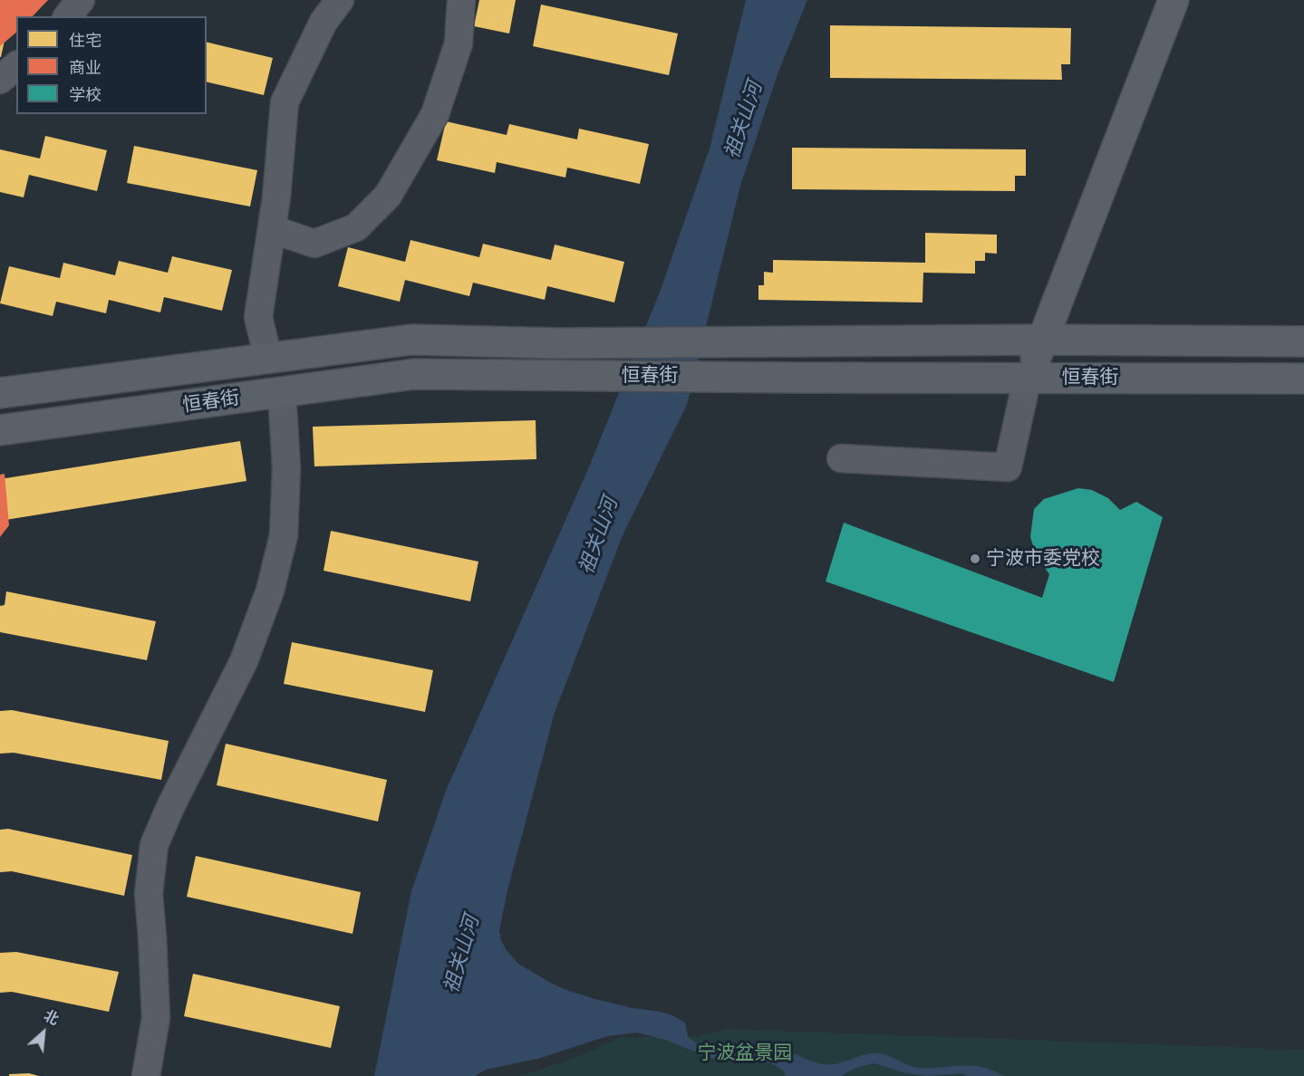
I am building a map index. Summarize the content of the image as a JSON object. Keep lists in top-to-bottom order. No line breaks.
{"streets":{"main road":["恒春街"]},"water":["祖关山河"],"parks":["宁波盆景园"],"places":["宁波市委党校"],"legend":["住宅","商业","学校"],"north":"top right"}
